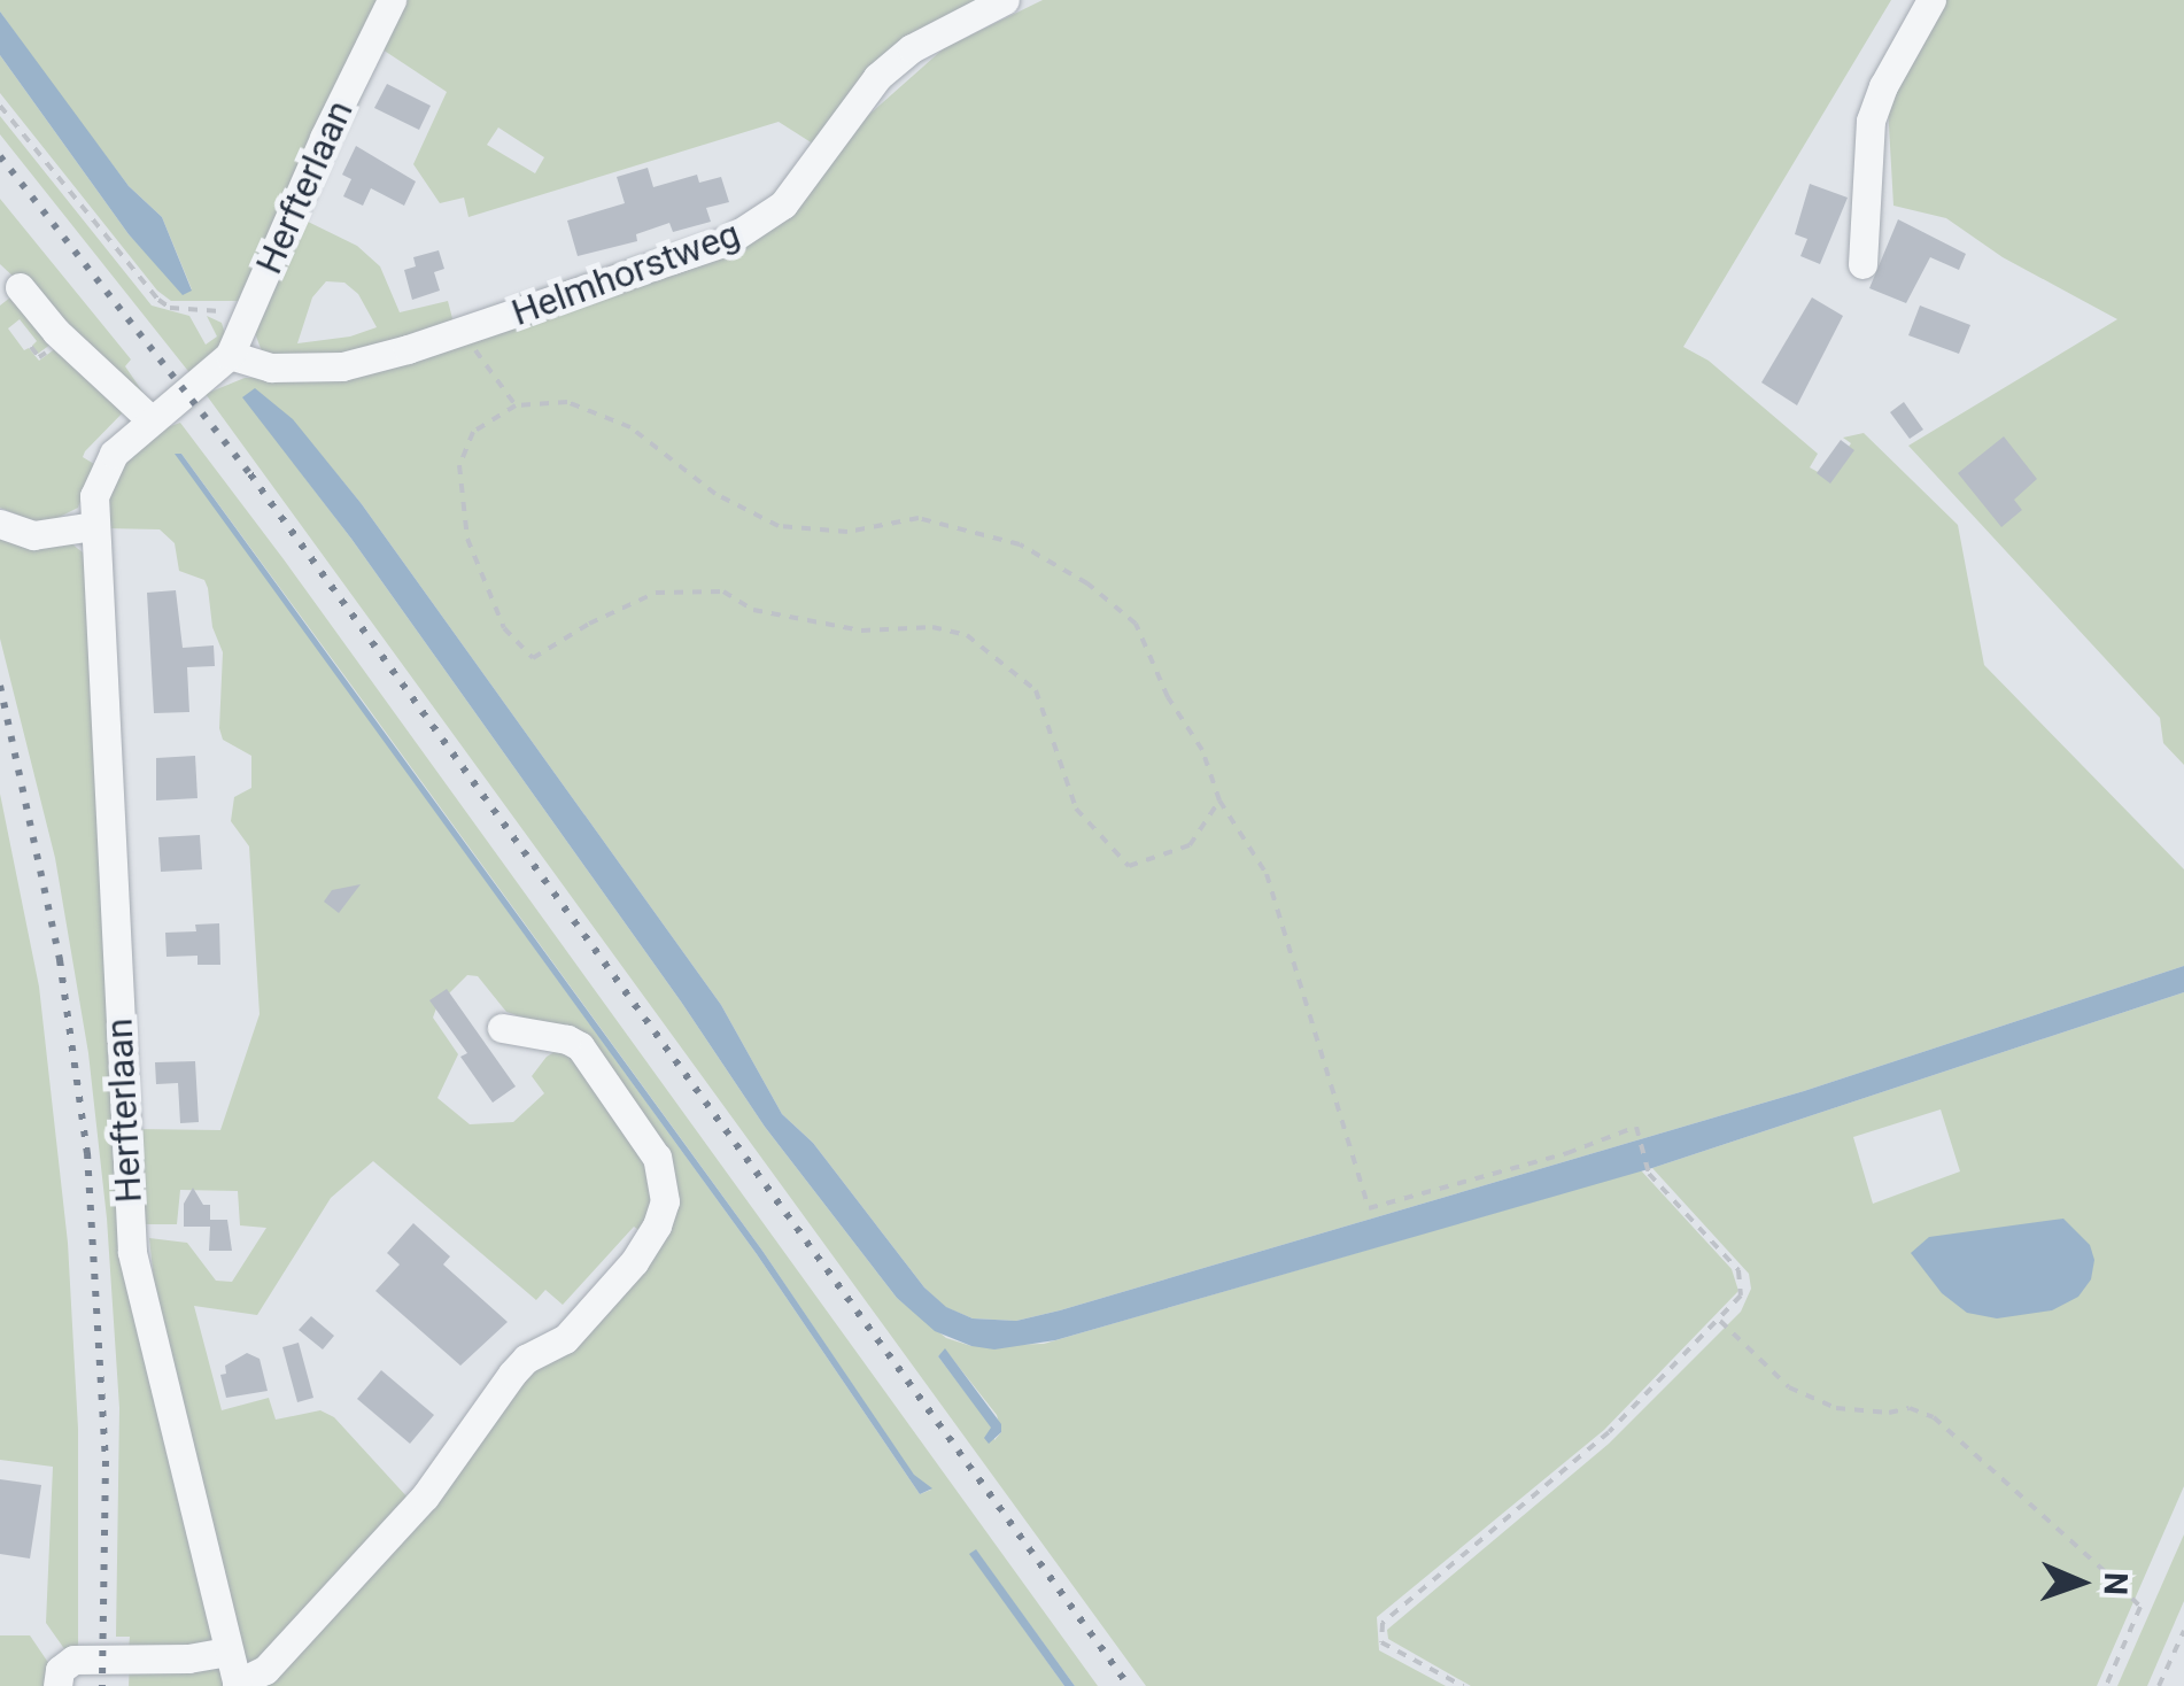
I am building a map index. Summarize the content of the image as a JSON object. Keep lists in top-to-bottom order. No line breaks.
{"streets":{"street":["Herfterlaan","Helmhorstweg"]},"crossings":[["Herfterlaan","Helmhorstweg"]],"north":"right"}
